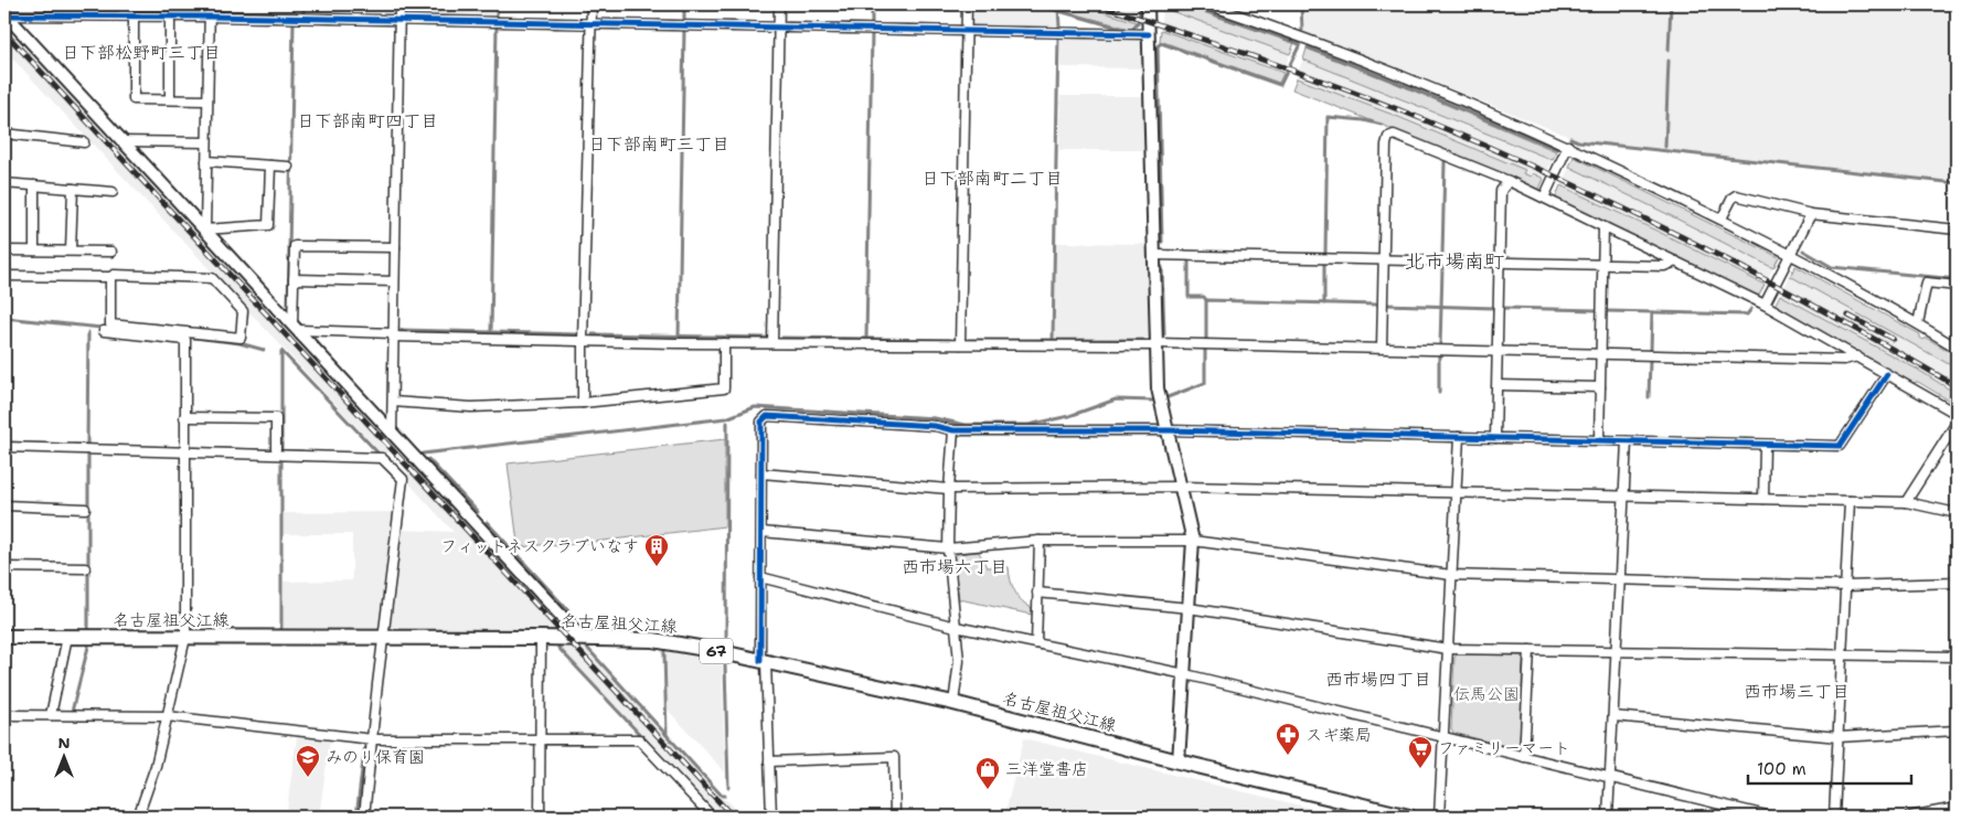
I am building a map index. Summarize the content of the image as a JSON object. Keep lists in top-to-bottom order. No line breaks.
{"streets":{"main road":["名古屋祖父江線","67"]},"districts":["日下部松野町三丁目","日下部南町四丁目","日下部南町三丁目","日下部南町二丁目","北市場南町","西市場六丁目","西市場四丁目","西市場三丁目"],"parks":["伝馬公園"],"places":{"building":["フィットネスクラブいなす"],"pharmacy":["スギ薬局"],"supermarket":["ファミリーマート"],"school or university":["みのり保育園"],"shop":["三洋堂書店"]},"scale_bar":"100 m","north":"top"}
